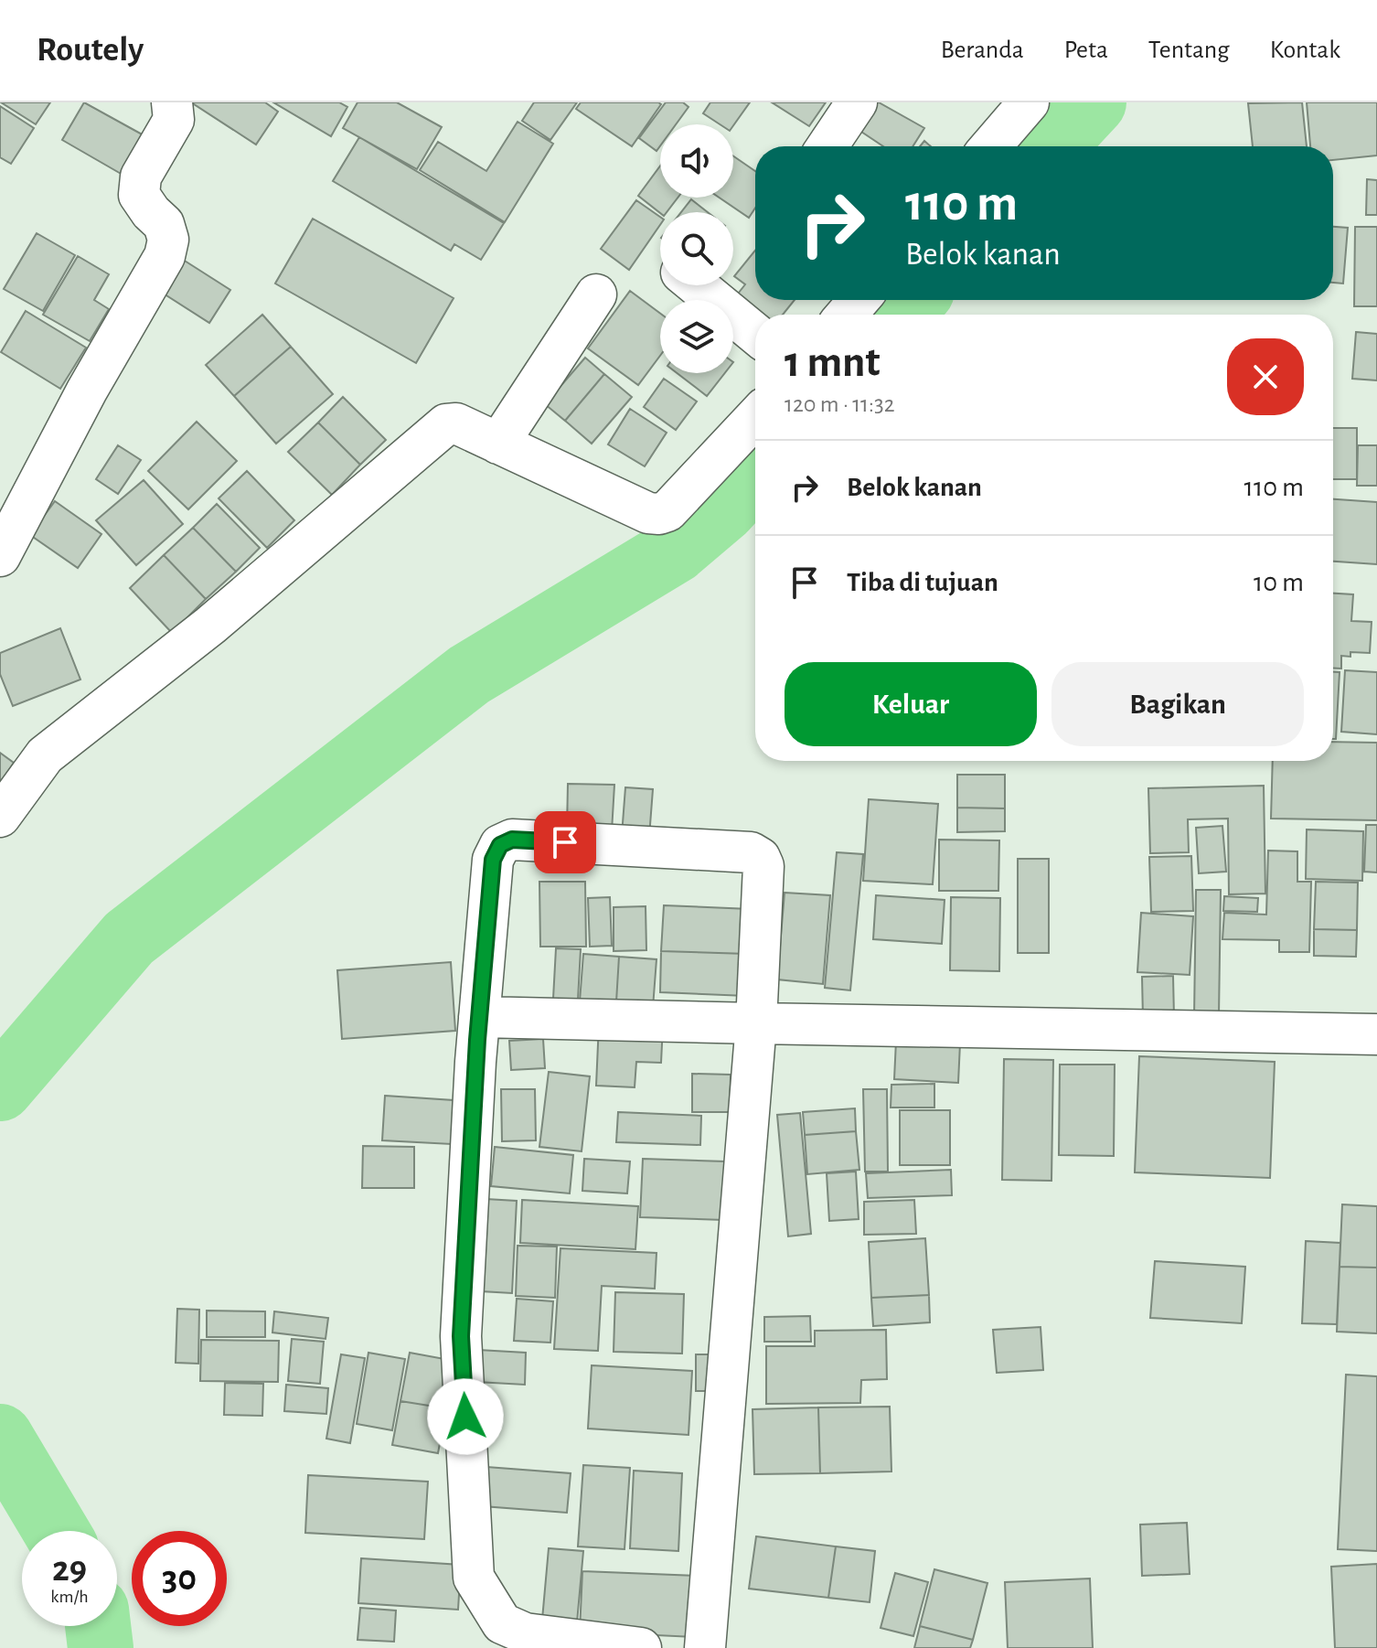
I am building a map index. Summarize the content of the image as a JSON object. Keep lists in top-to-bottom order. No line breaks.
{"page":{"header":"Routely","nav":["Beranda","Peta","Tentang","Kontak"],"turn":["110 m","Belok kanan"],"heading":["1 mnt","120 m · 11:32"],"list":[{"name":"Belok kanan","value":"110 m"},{"name":"Tiba di tujuan","value":"10 m"}],"buttons":["Keluar","Bagikan"],"speed":"29 km/h","limit":"30"}}
